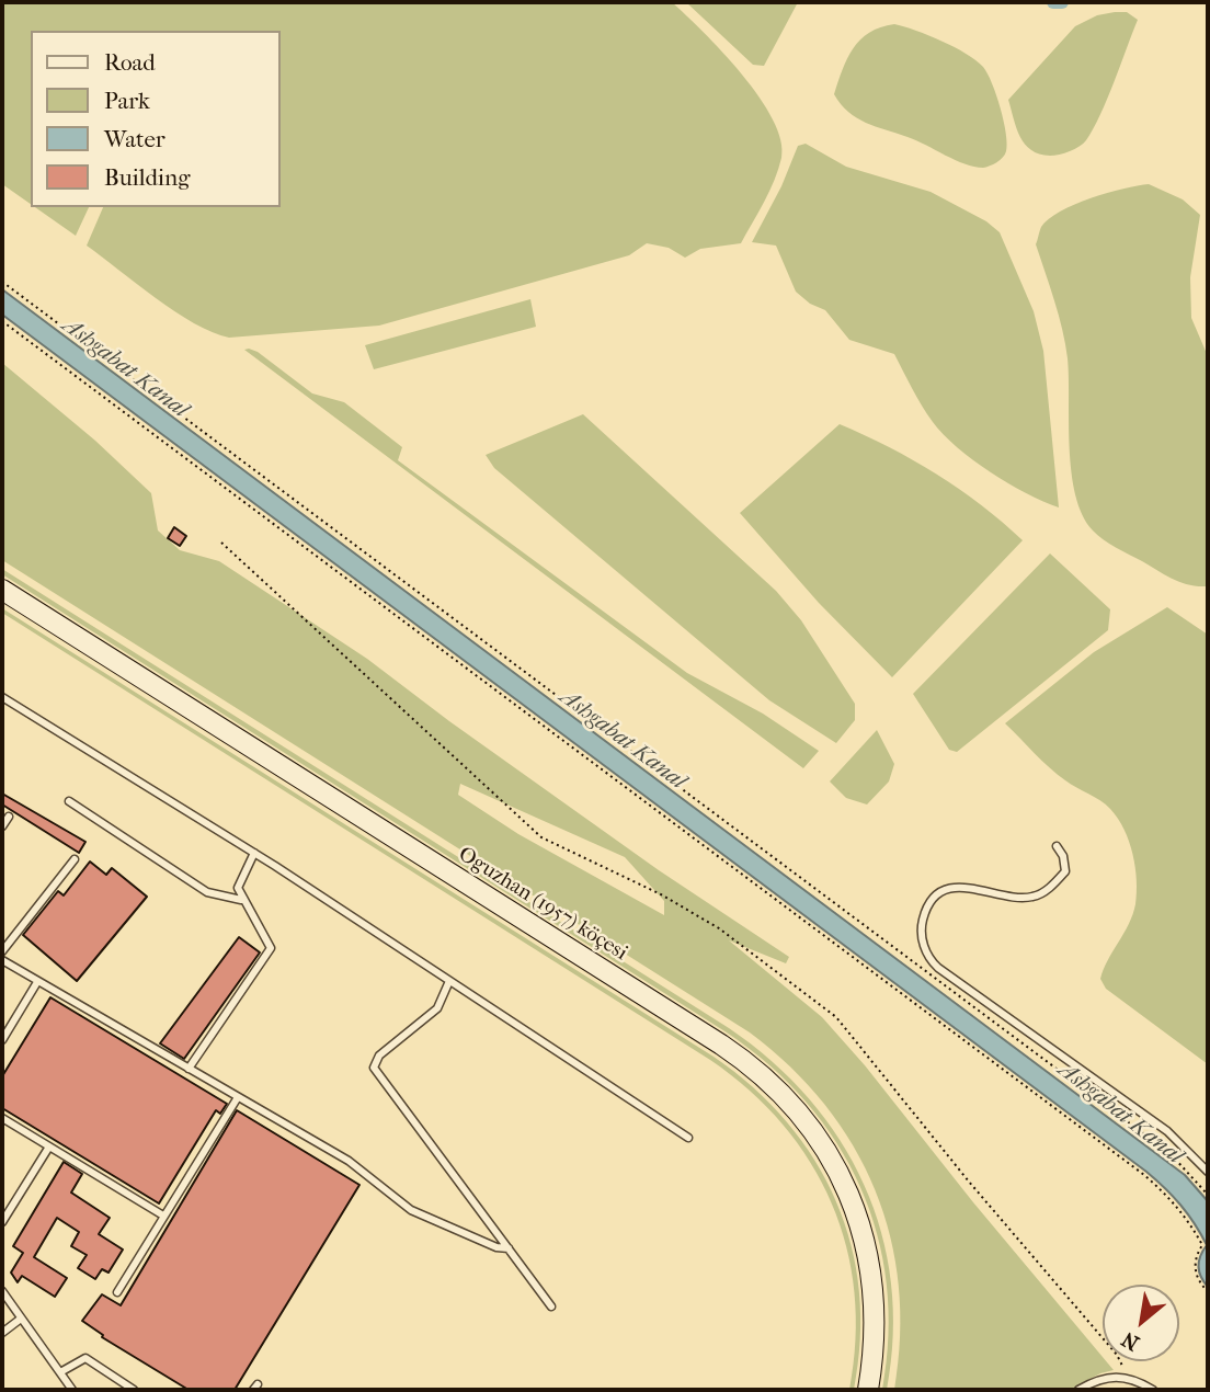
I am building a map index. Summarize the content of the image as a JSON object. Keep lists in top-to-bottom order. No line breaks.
{"streets":{"main road":["Oguzhan (1957) köçesi"]},"water":["Ashgabat Kanal"],"legend":["Road","Park","Water","Building"],"north":"bottom left"}
